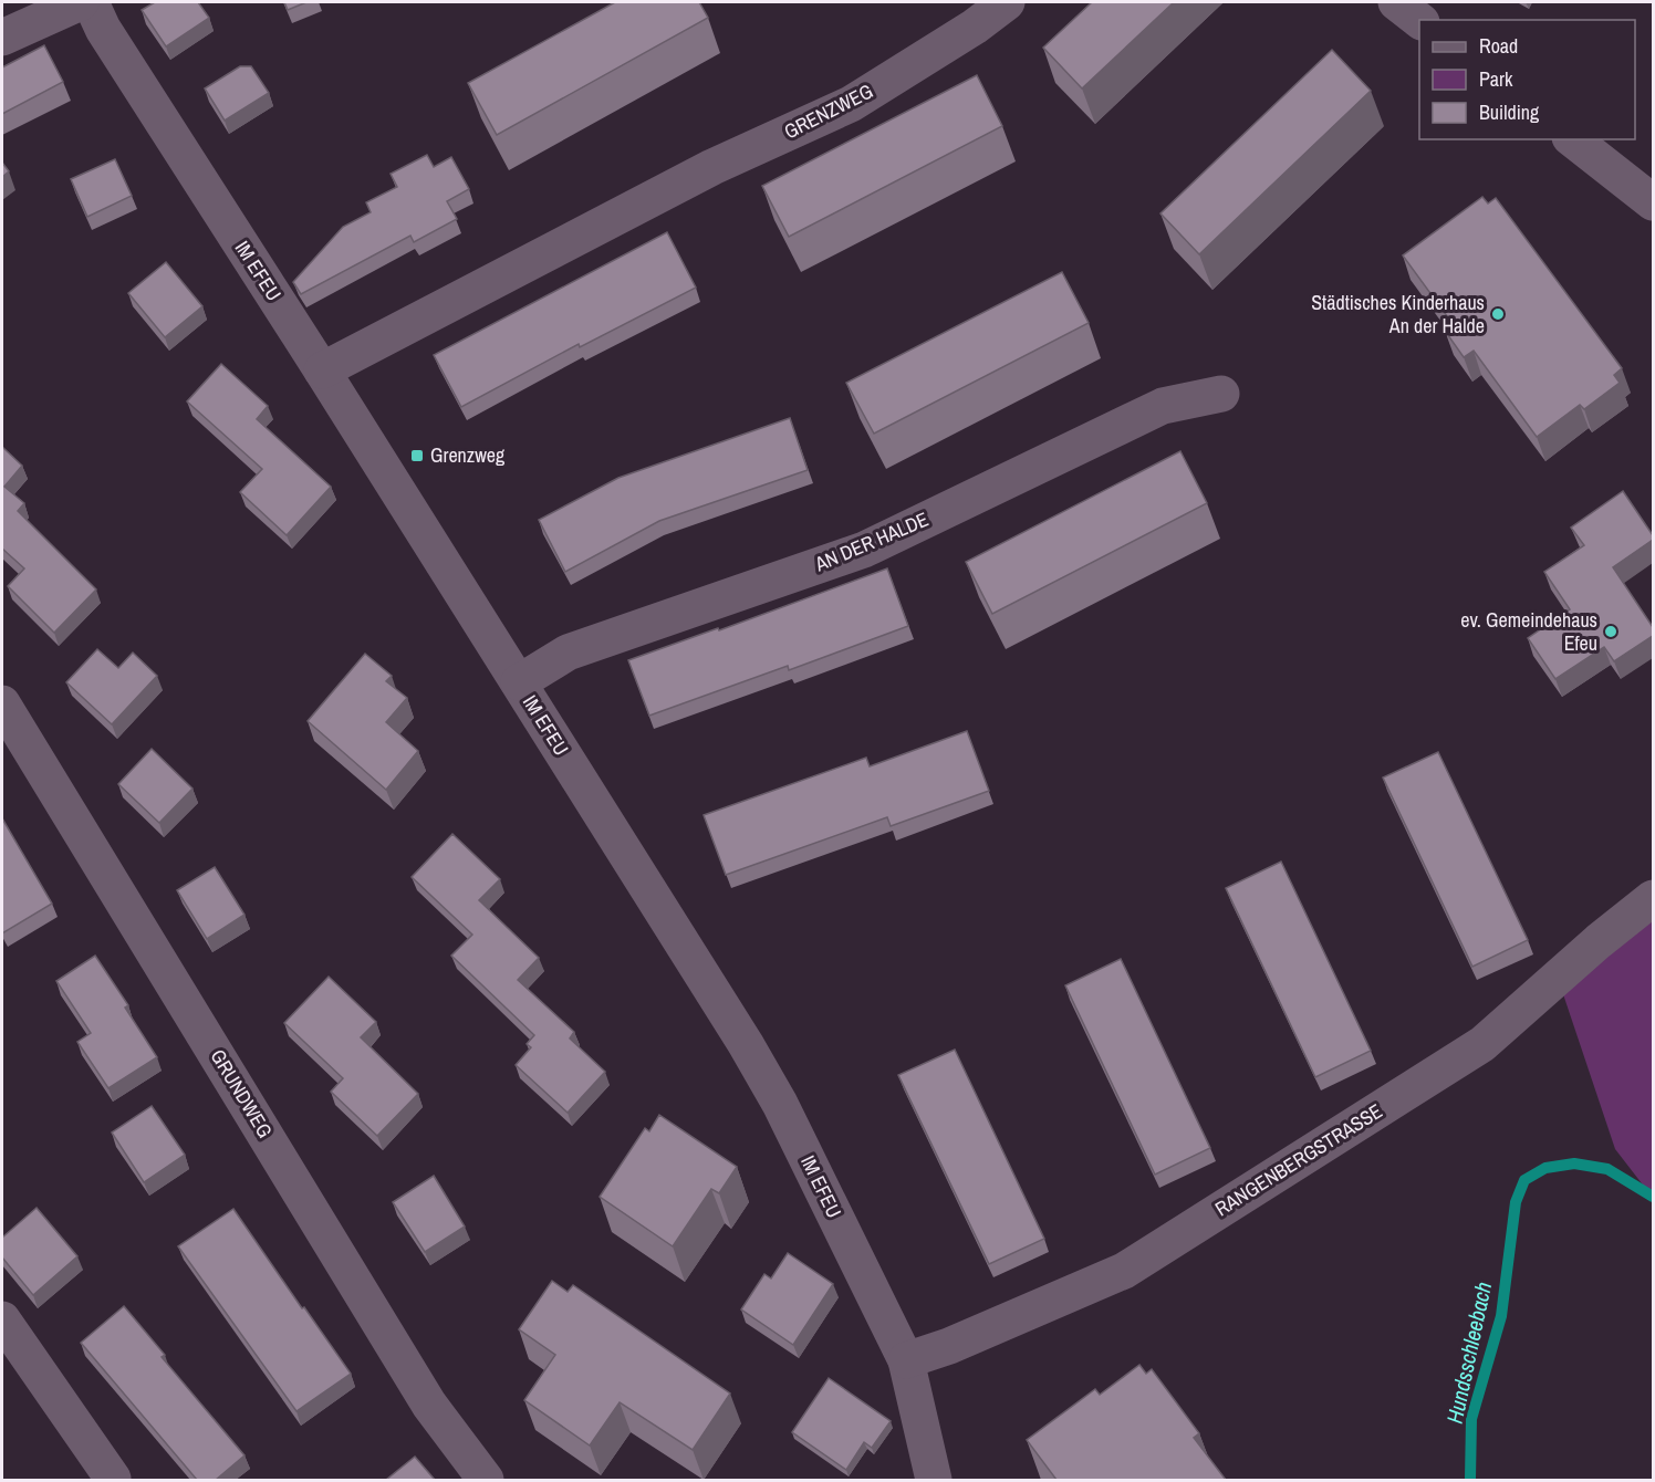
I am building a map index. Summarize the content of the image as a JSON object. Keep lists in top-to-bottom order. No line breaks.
{"streets":{"street":["GRENZWEG","IM EFEU","AN DER HALDE","GRUNDWEG","RANGENBERGSTRASSE"]},"crossings":[["GRENZWEG","IM EFEU"],["IM EFEU","AN DER HALDE"],["IM EFEU","RANGENBERGSTRASSE"]],"water":["Hundsschleebach"],"places":{"other":["Städtisches Kinderhaus An der Halde","ev. Gemeindehaus Efeu"],"transit":["Grenzweg"]},"legend":["Road","Park","Building"]}
